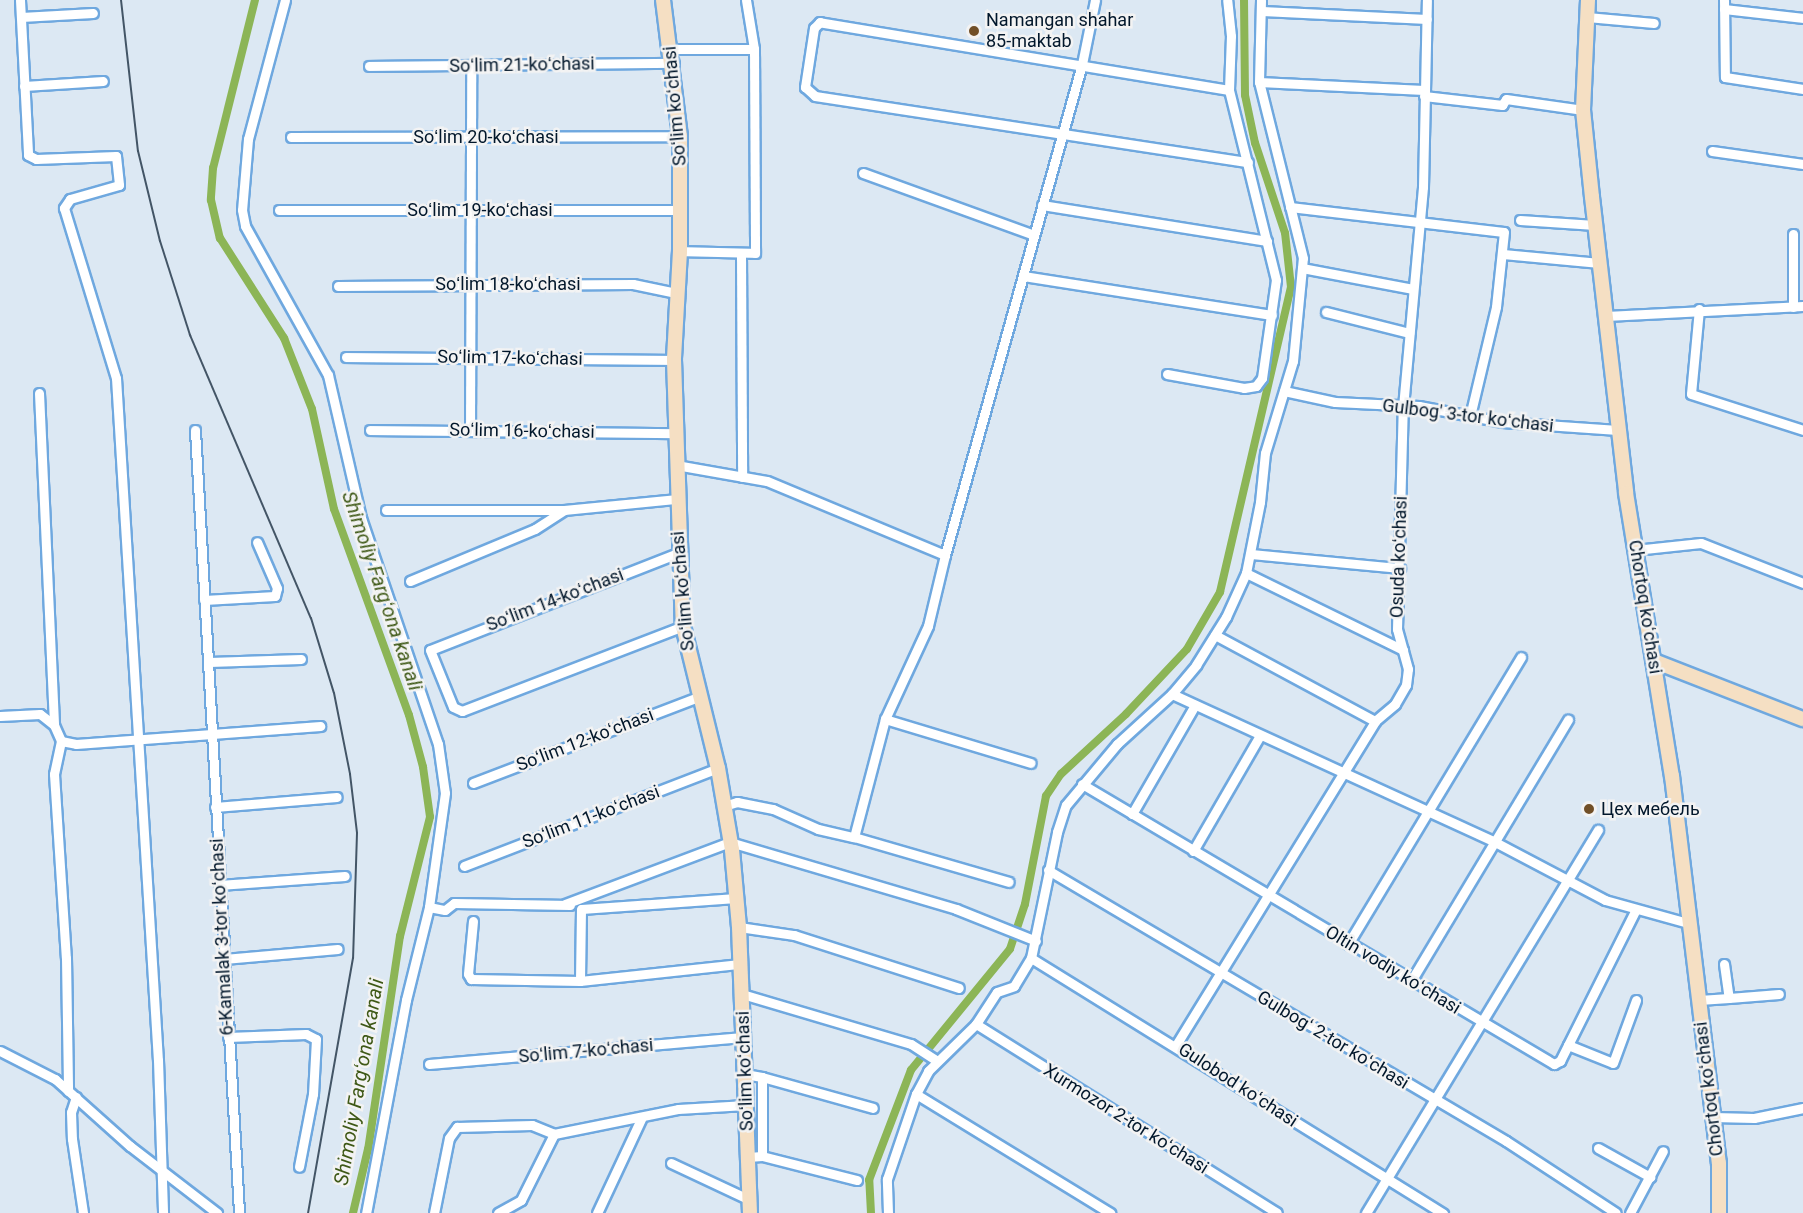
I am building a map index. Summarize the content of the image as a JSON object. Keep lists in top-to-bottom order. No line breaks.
{"streets":{"main road":["Soʻlim koʻchasi","Chortoq koʻchasi"],"street":["Soʻlim 21-koʻchasi","Soʻlim 20-koʻchasi","Soʻlim 19-koʻchasi","Soʻlim 18-koʻchasi","Soʻlim 17-koʻchasi","Gulbog' 3-tor koʻchasi","Soʻlim 16-koʻchasi","Osuda koʻchasi","Soʻlim 14-koʻchasi","Soʻlim 12-koʻchasi","Soʻlim 11-koʻchasi","6-Kamalak 3-tor koʻchasi","Oltin vodiy koʻchasi","Gulbogʻ 2-tor koʻchasi","Soʻlim 7-koʻchasi","Gulobod koʻchasi","Xurmozor 2-tor koʻchasi"]},"crossings":[["Soʻlim 21-koʻchasi","Soʻlim koʻchasi"],["Soʻlim koʻchasi","Soʻlim 20-koʻchasi"],["Soʻlim koʻchasi","Soʻlim 19-koʻchasi"],["Soʻlim koʻchasi","Soʻlim 18-koʻchasi"],["Soʻlim koʻchasi","Soʻlim 17-koʻchasi"],["Soʻlim koʻchasi","Soʻlim 16-koʻchasi"],["Soʻlim koʻchasi","Soʻlim 14-koʻchasi"],["Soʻlim koʻchasi","Soʻlim 12-koʻchasi"],["Soʻlim koʻchasi","Soʻlim 11-koʻchasi"],["Soʻlim koʻchasi","Soʻlim 7-koʻchasi"],["Gulbog' 3-tor koʻchasi","Osuda koʻchasi"],["Gulbog' 3-tor koʻchasi","Chortoq koʻchasi"],["Osuda koʻchasi","Oltin vodiy koʻchasi"],["Osuda koʻchasi","Gulbogʻ 2-tor koʻchasi"],["Osuda koʻchasi","Gulobod koʻchasi"]],"water":["Shimoliy Fargʻona kanali"],"places":["Namangan shahar 85-maktab","Цех мебель"]}
